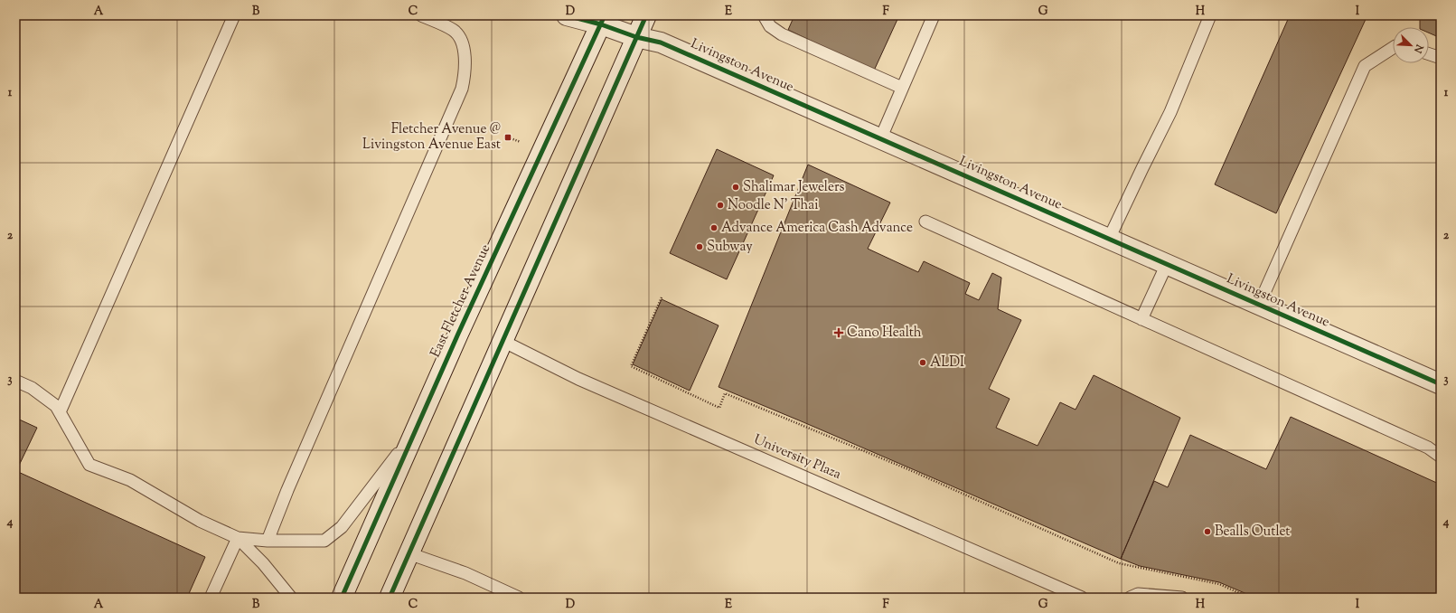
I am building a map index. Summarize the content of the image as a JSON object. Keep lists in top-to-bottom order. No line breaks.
{"streets":{"main road":["Livingston Avenue","East Fletcher Avenue"],"lane":["University Plaza"]},"crossings":[["Livingston Avenue","East Fletcher Avenue"]],"places":{"transit":["Fletcher Avenue @ Livingston Avenue East"],"other":["Shalimar Jewelers","Noodle N' Thai","Advance America Cash Advance","Subway","ALDI","Bealls Outlet"],"health":["Cano Health"]},"north":"bottom right","grid":{"columns":["A","B","C","D","E","F","G","H","I"],"rows":["1","2","3","4"]}}
